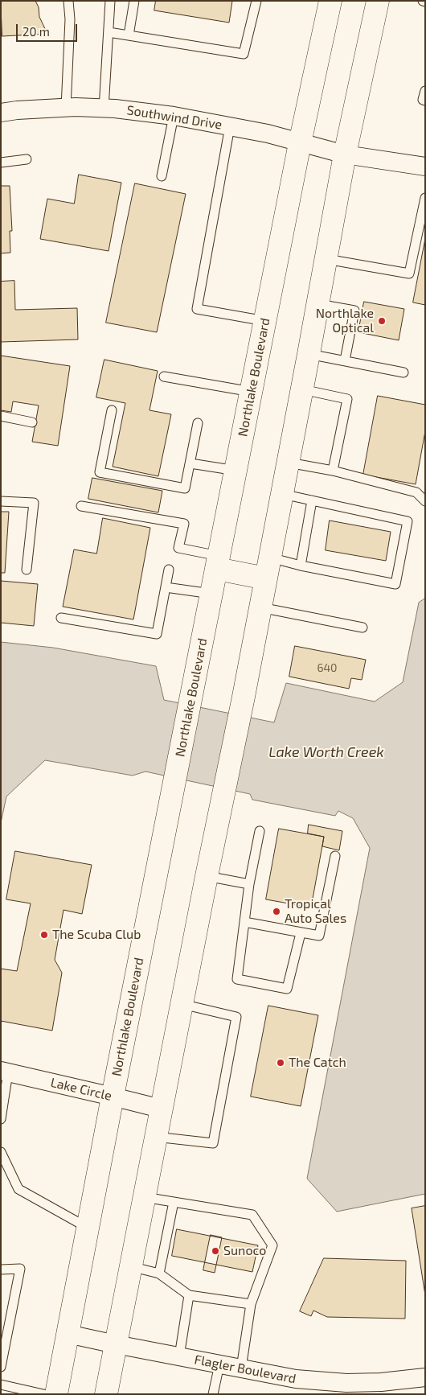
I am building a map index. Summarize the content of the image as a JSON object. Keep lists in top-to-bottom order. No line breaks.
{"streets":{"main road":["Northlake Boulevard"],"street":["Southwind Drive","Lake Circle","Flagler Boulevard"]},"crossings":[["Southwind Drive","Northlake Boulevard"],["Northlake Boulevard","Lake Circle"],["Northlake Boulevard","Flagler Boulevard"]],"water":["Lake Worth Creek"],"places":["Northlake Optical","Tropical Auto Sales","The Scuba Club","The Catch","Sunoco"],"house_numbers":["640"],"scale_bar":"20 m"}
